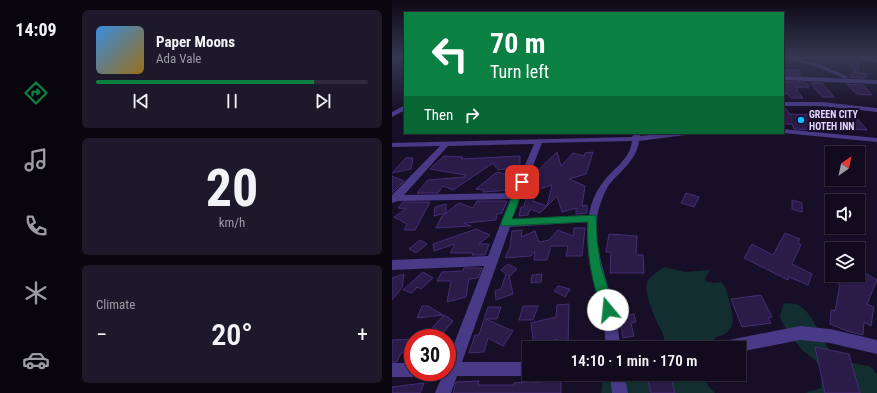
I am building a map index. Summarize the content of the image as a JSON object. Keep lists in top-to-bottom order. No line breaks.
{"places":["GREEN CITY HOTEH INN"],"north":"top right","page":{"tabs":"14:09","turn":["70 m","Turn left"],"song":["Paper Moons","Ada Vale"],"then":"Then","tile":[["20","km/h"],"Climate"],"heat":["−","20°","+"],"limit":"30","trip":"14:10 · 1 min · 170 m"}}
